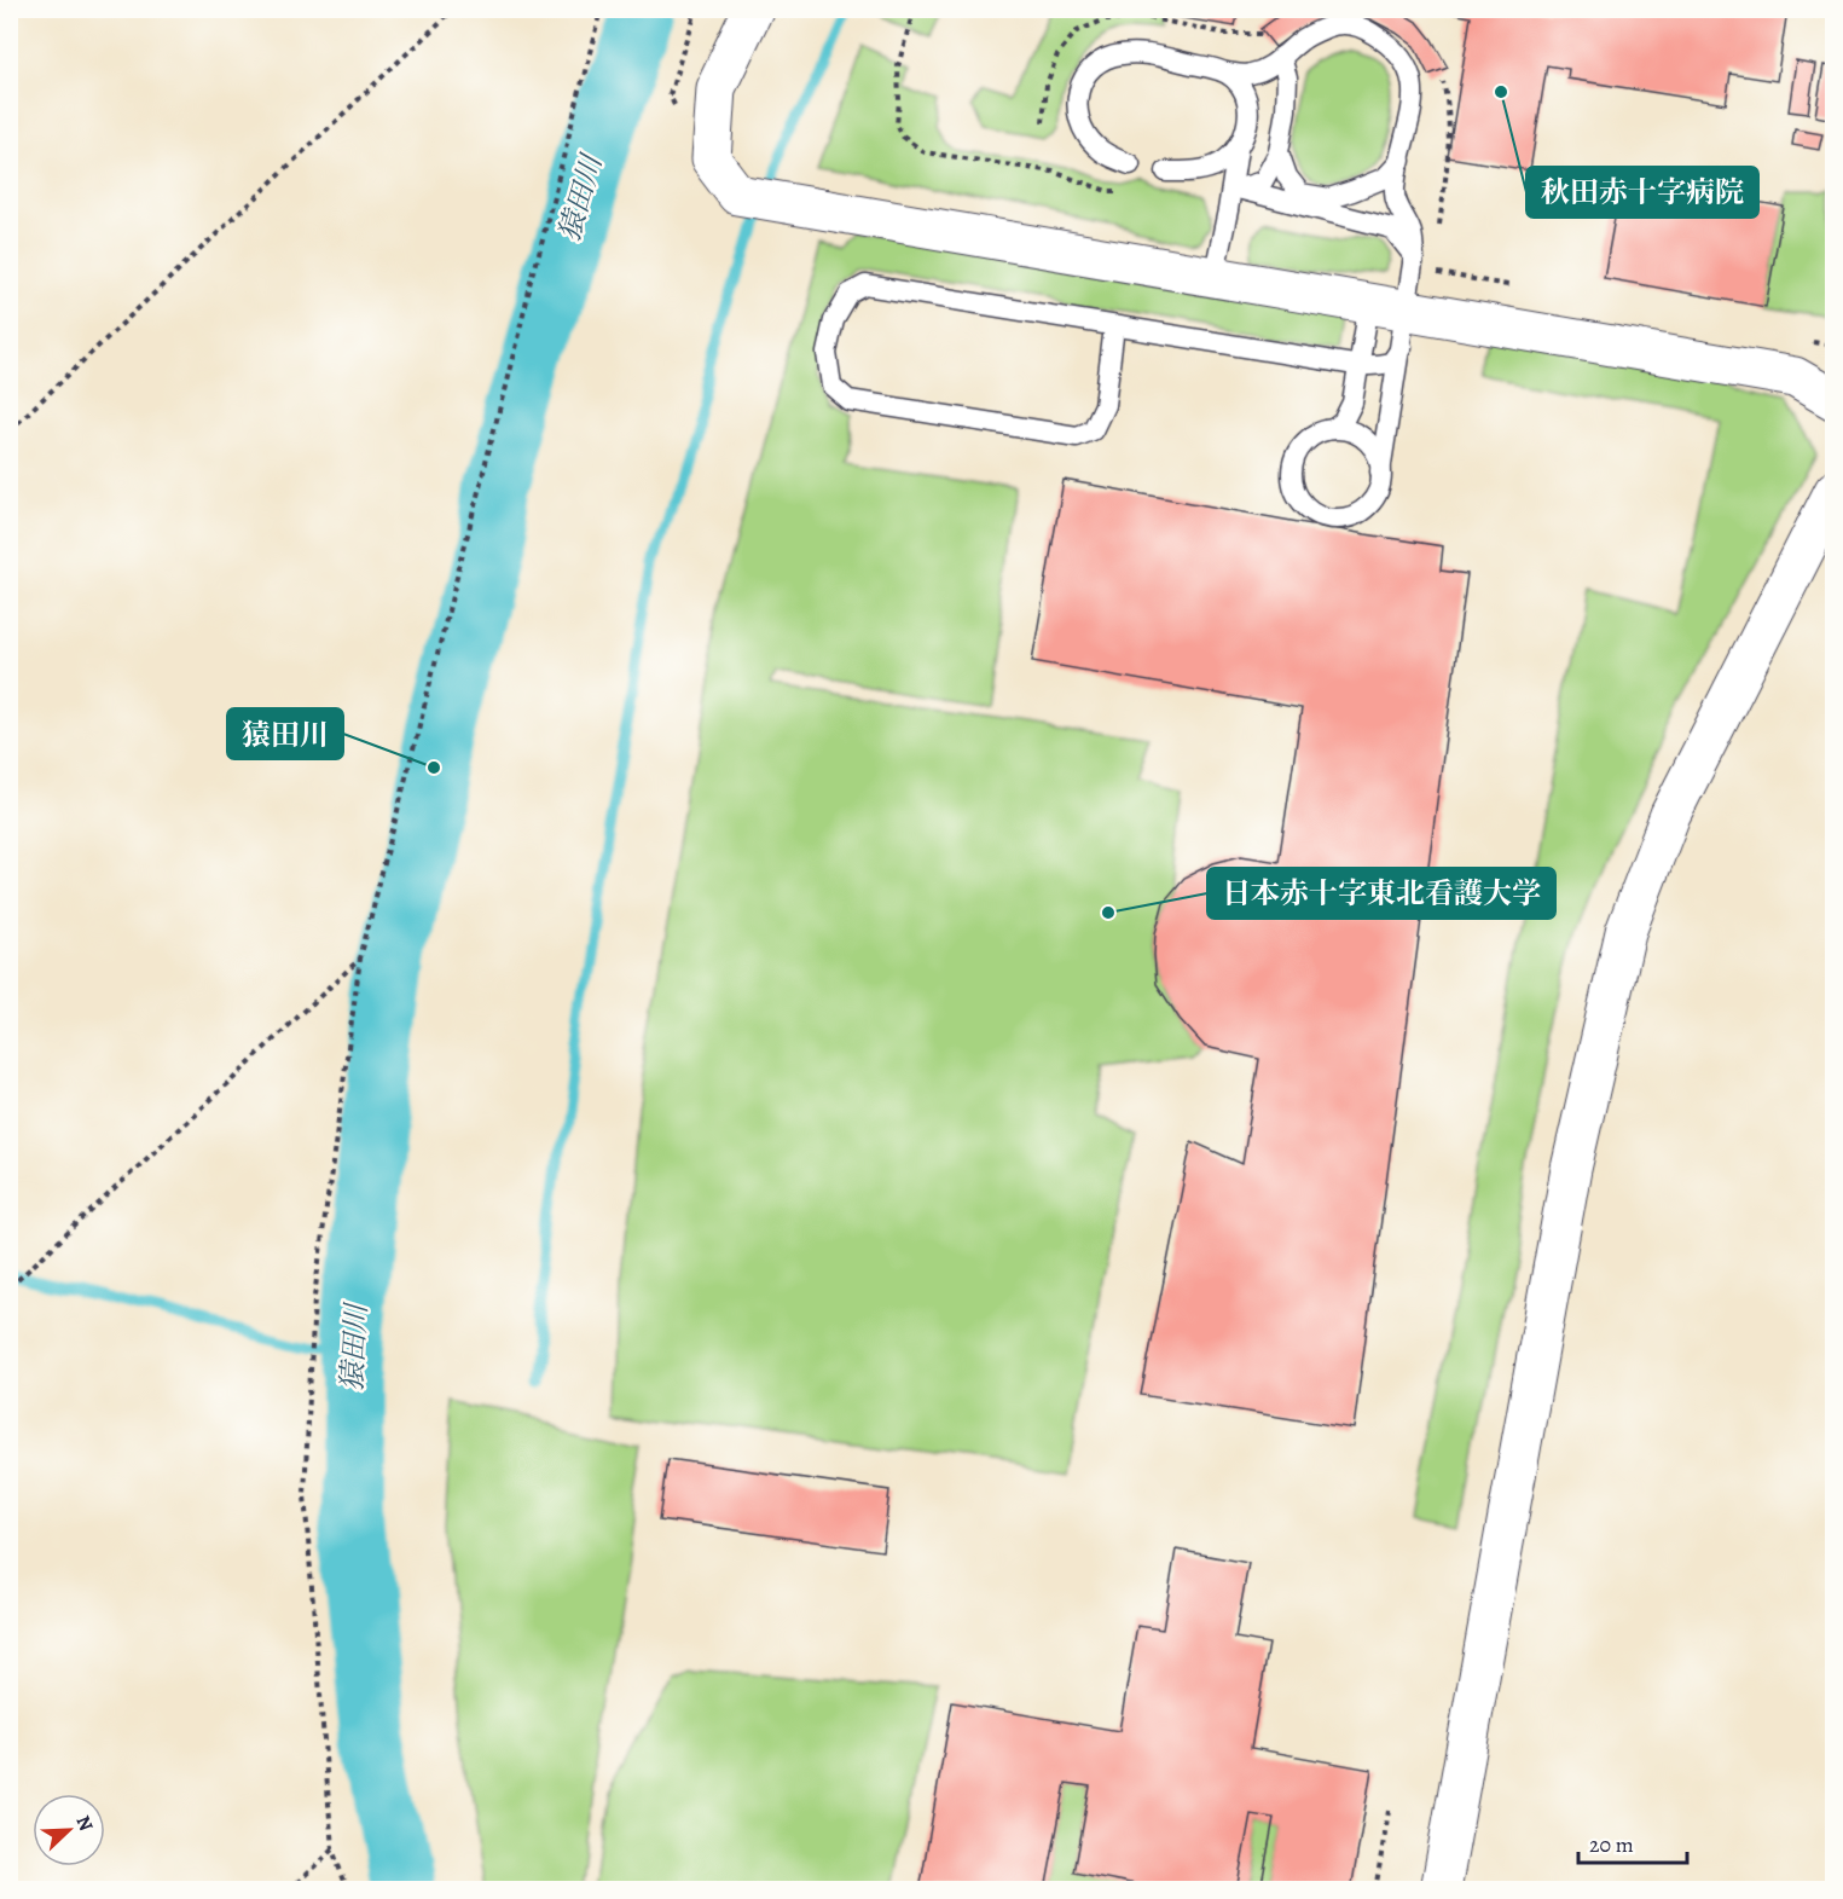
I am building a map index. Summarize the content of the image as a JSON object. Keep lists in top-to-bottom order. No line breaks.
{"water":["猿田川"],"places":["秋田赤十字病院","猿田川","日本赤十字東北看護大学"],"scale_bar":"20 m","north":"top right"}
